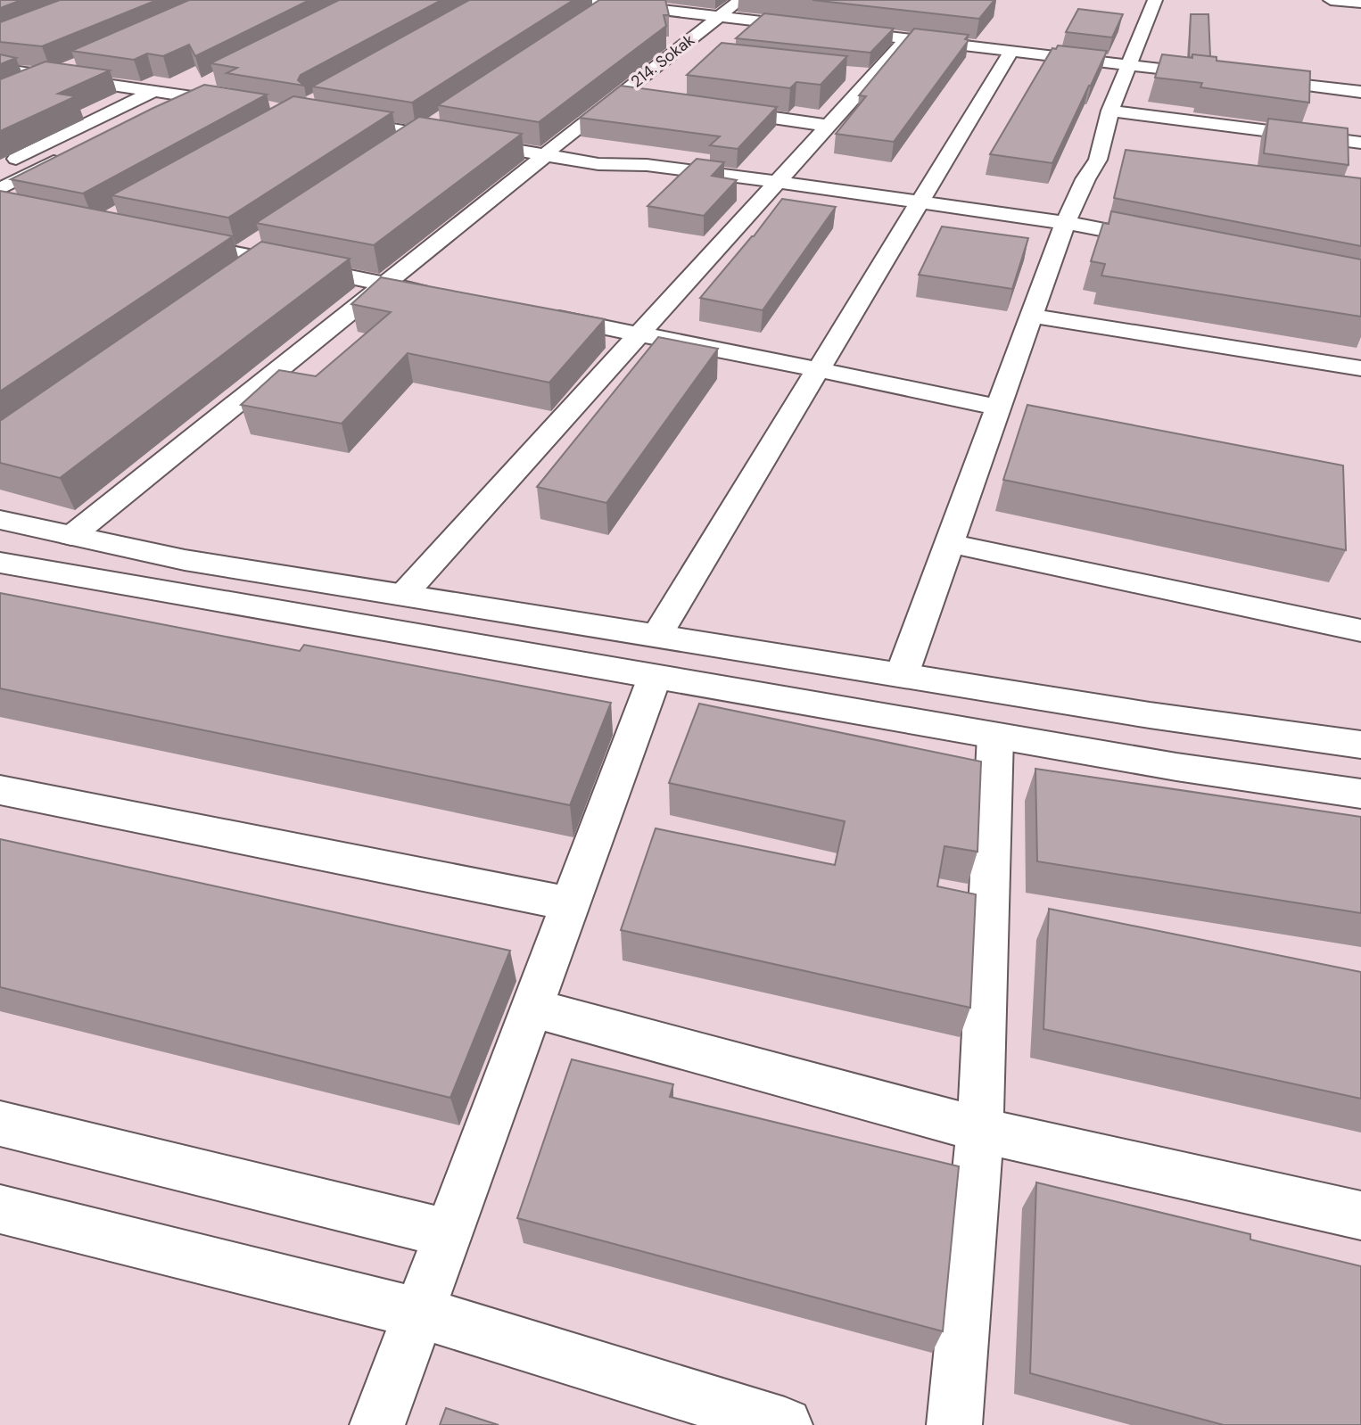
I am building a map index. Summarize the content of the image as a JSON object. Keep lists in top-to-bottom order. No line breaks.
{"streets":{"street":["214. Sokak"]}}
